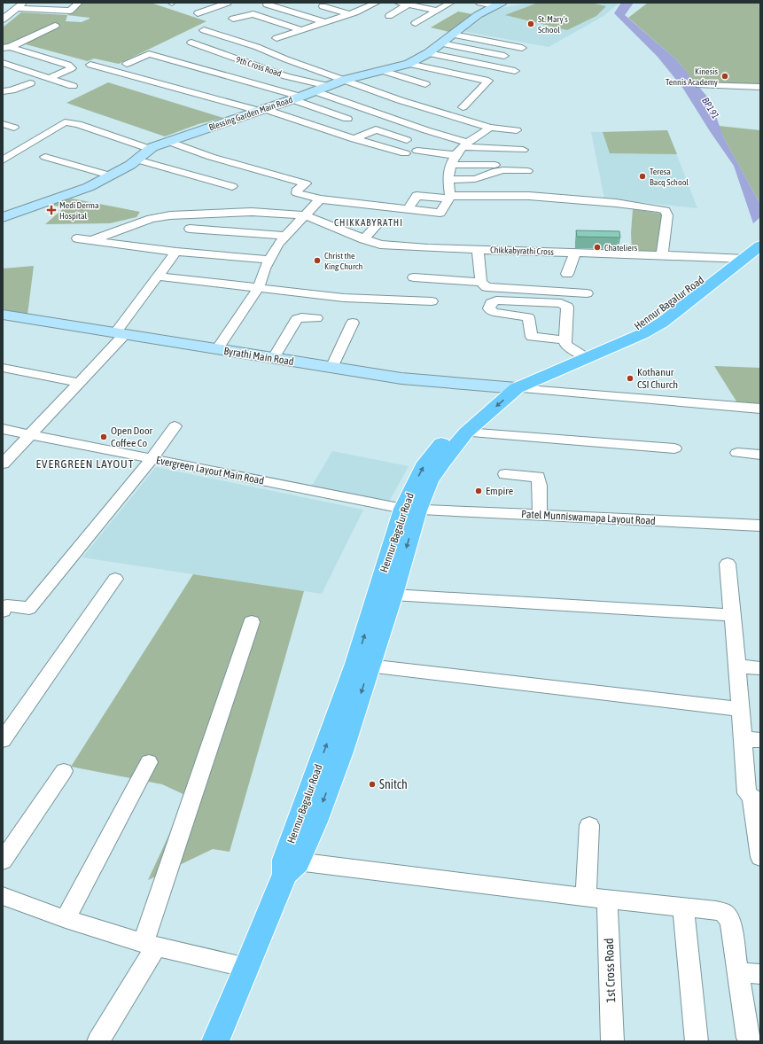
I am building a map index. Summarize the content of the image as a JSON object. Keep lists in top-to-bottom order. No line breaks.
{"streets":{"main road":["Blessing Garden Main Road","Hennur Bagalur Road","Byrathi Main Road"],"street":["9th Cross Road","Chikkabyrathi Cross","Evergreen Layout Main Road","Patel Munniswamapa Layout Road","1st Cross Road"]},"crossings":[["9th Cross Road","Blessing Garden Main Road"],["Chikkabyrathi Cross","Hennur Bagalur Road"],["Hennur Bagalur Road","Byrathi Main Road"],["Hennur Bagalur Road","Evergreen Layout Main Road"],["Hennur Bagalur Road","Patel Munniswamapa Layout Road"],["Evergreen Layout Main Road","Patel Munniswamapa Layout Road"]],"districts":["CHIKKABYRATHI","EVERGREEN LAYOUT"],"water":["BP191"],"places":{"other":["St. Mary's School","Kinesis Tennis Academy","Teresa Bacq School","Chateliers","Christ the King Church","Kothanur CSI Church","Open Door Coffee Co","Empire","Snitch"],"health":["Medi Derma Hospital"]}}
